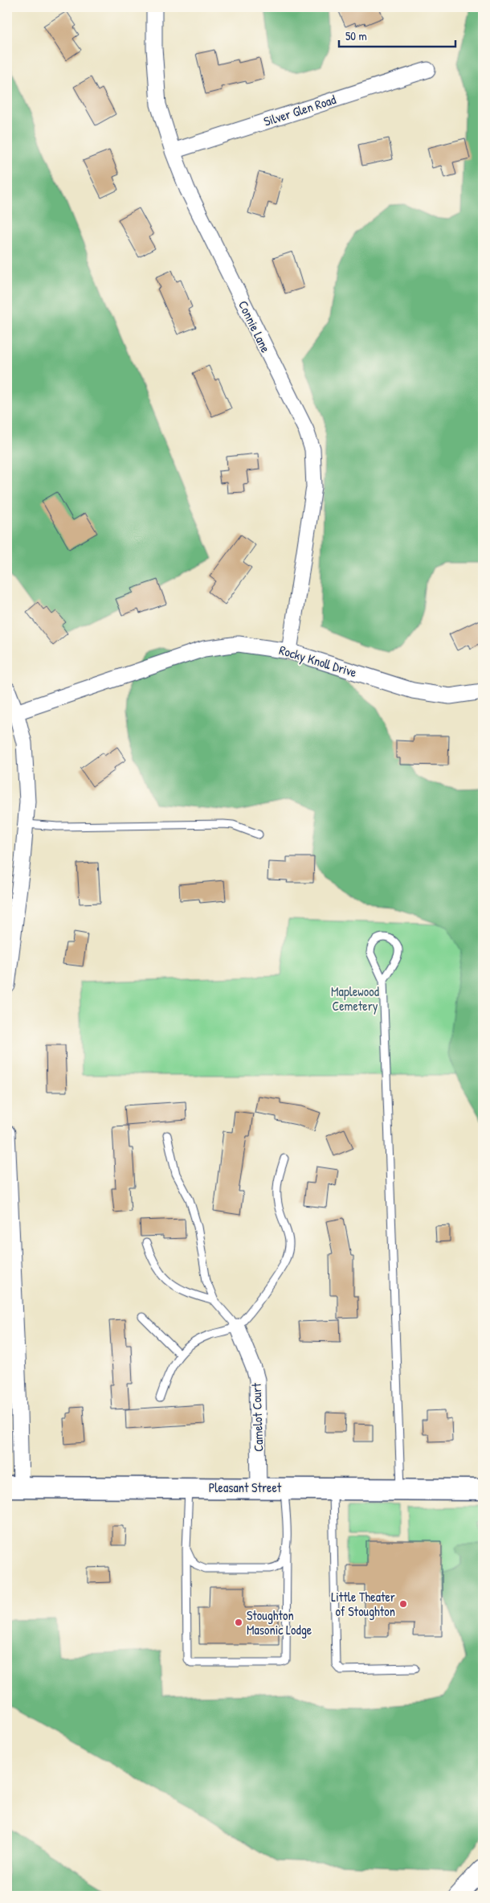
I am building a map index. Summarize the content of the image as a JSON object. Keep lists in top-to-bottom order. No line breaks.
{"streets":{"main road":["Pleasant Street"],"street":["Silver Glen Road","Connie Lane","Rocky Knoll Drive","Camelot Court"]},"crossings":[["Silver Glen Road","Connie Lane"],["Connie Lane","Rocky Knoll Drive"],["Camelot Court","Pleasant Street"]],"parks":["Maplewood Cemetery"],"places":["Little Theater of Stoughton","Stoughton Masonic Lodge"],"scale_bar":"50 m"}
